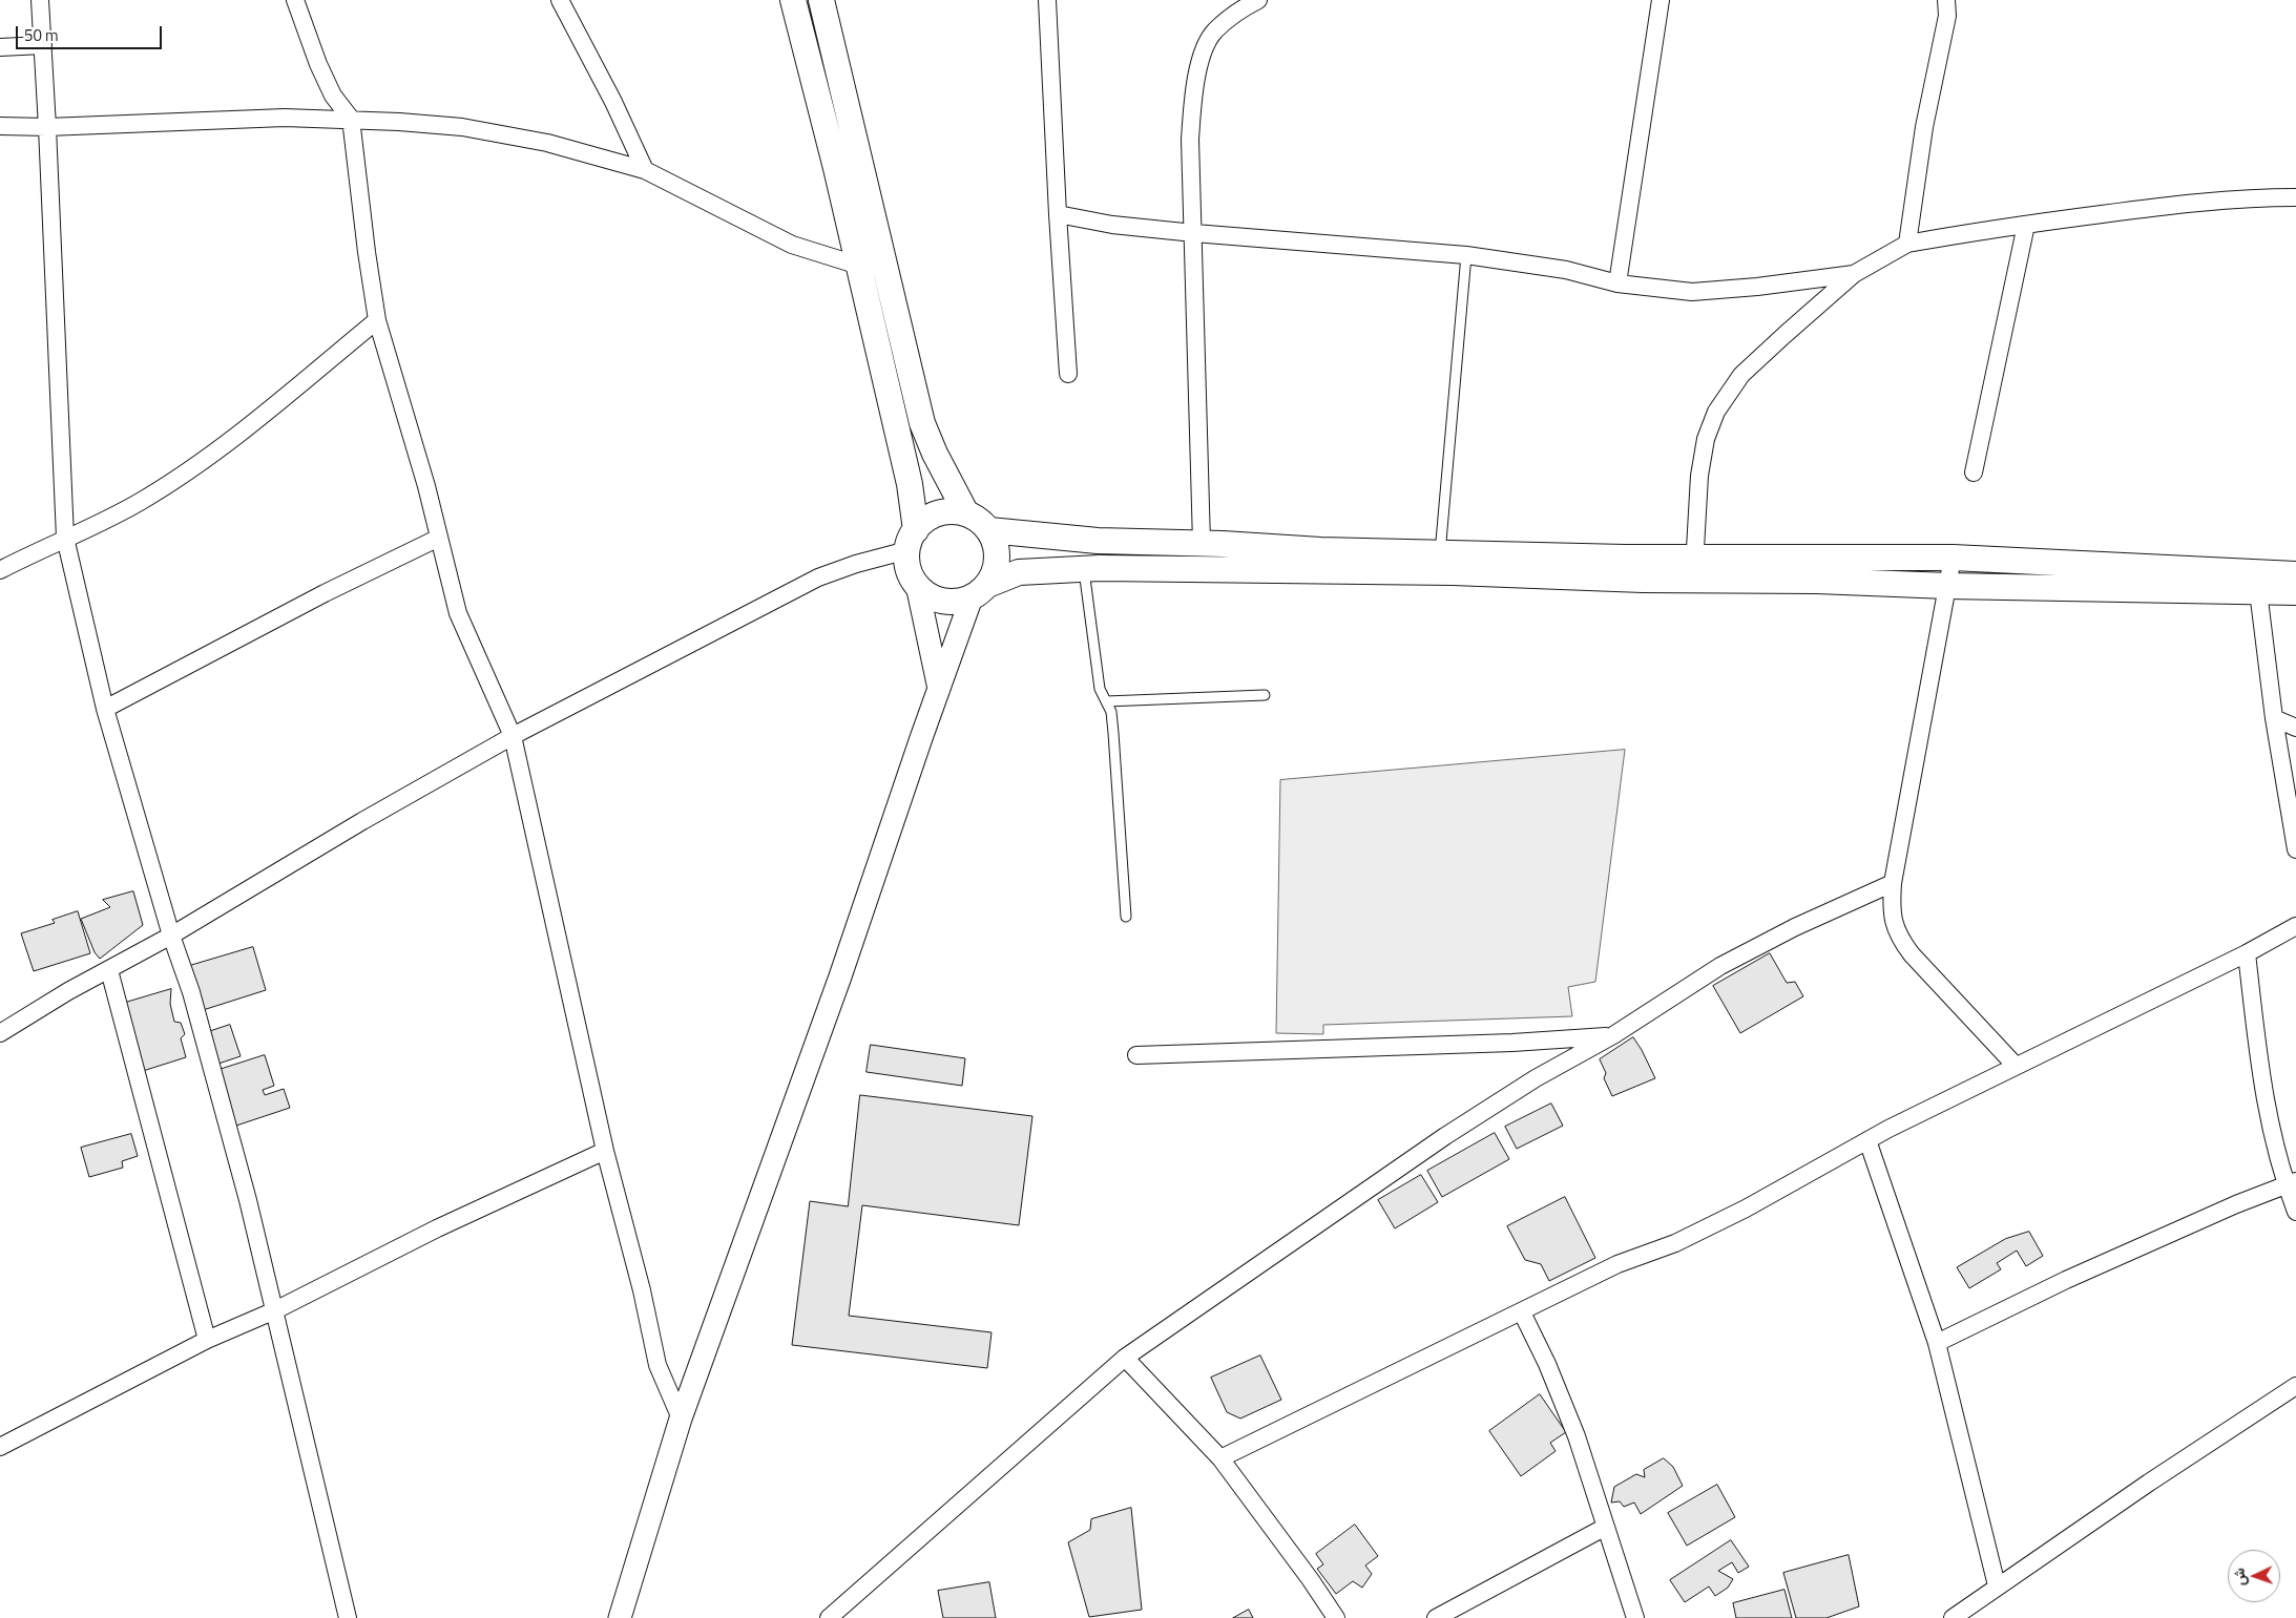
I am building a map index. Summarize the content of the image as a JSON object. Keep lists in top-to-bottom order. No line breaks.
{"scale_bar":"50 m","north":"left"}
